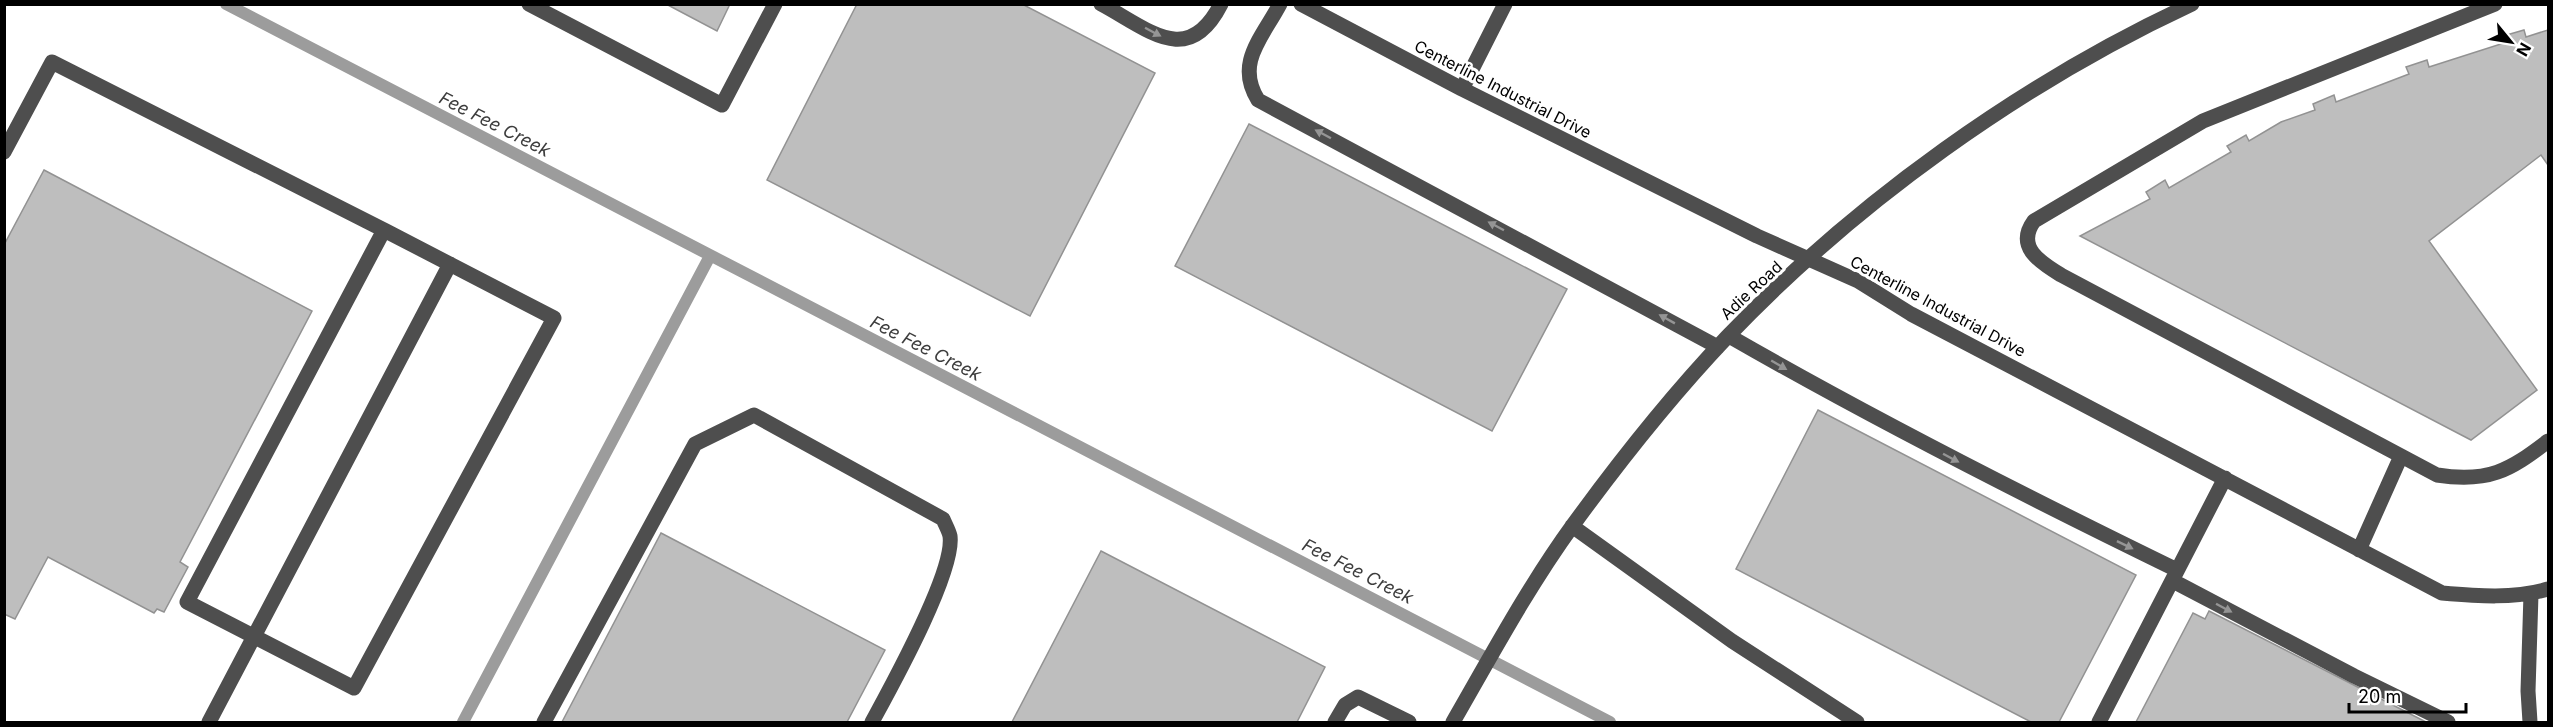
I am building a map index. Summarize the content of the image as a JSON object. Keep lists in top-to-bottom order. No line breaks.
{"streets":{"street":["Centerline Industrial Drive","Adie Road"]},"crossings":[["Centerline Industrial Drive","Adie Road"]],"water":["Fee Fee Creek"],"scale_bar":"20 m","north":"bottom right"}
